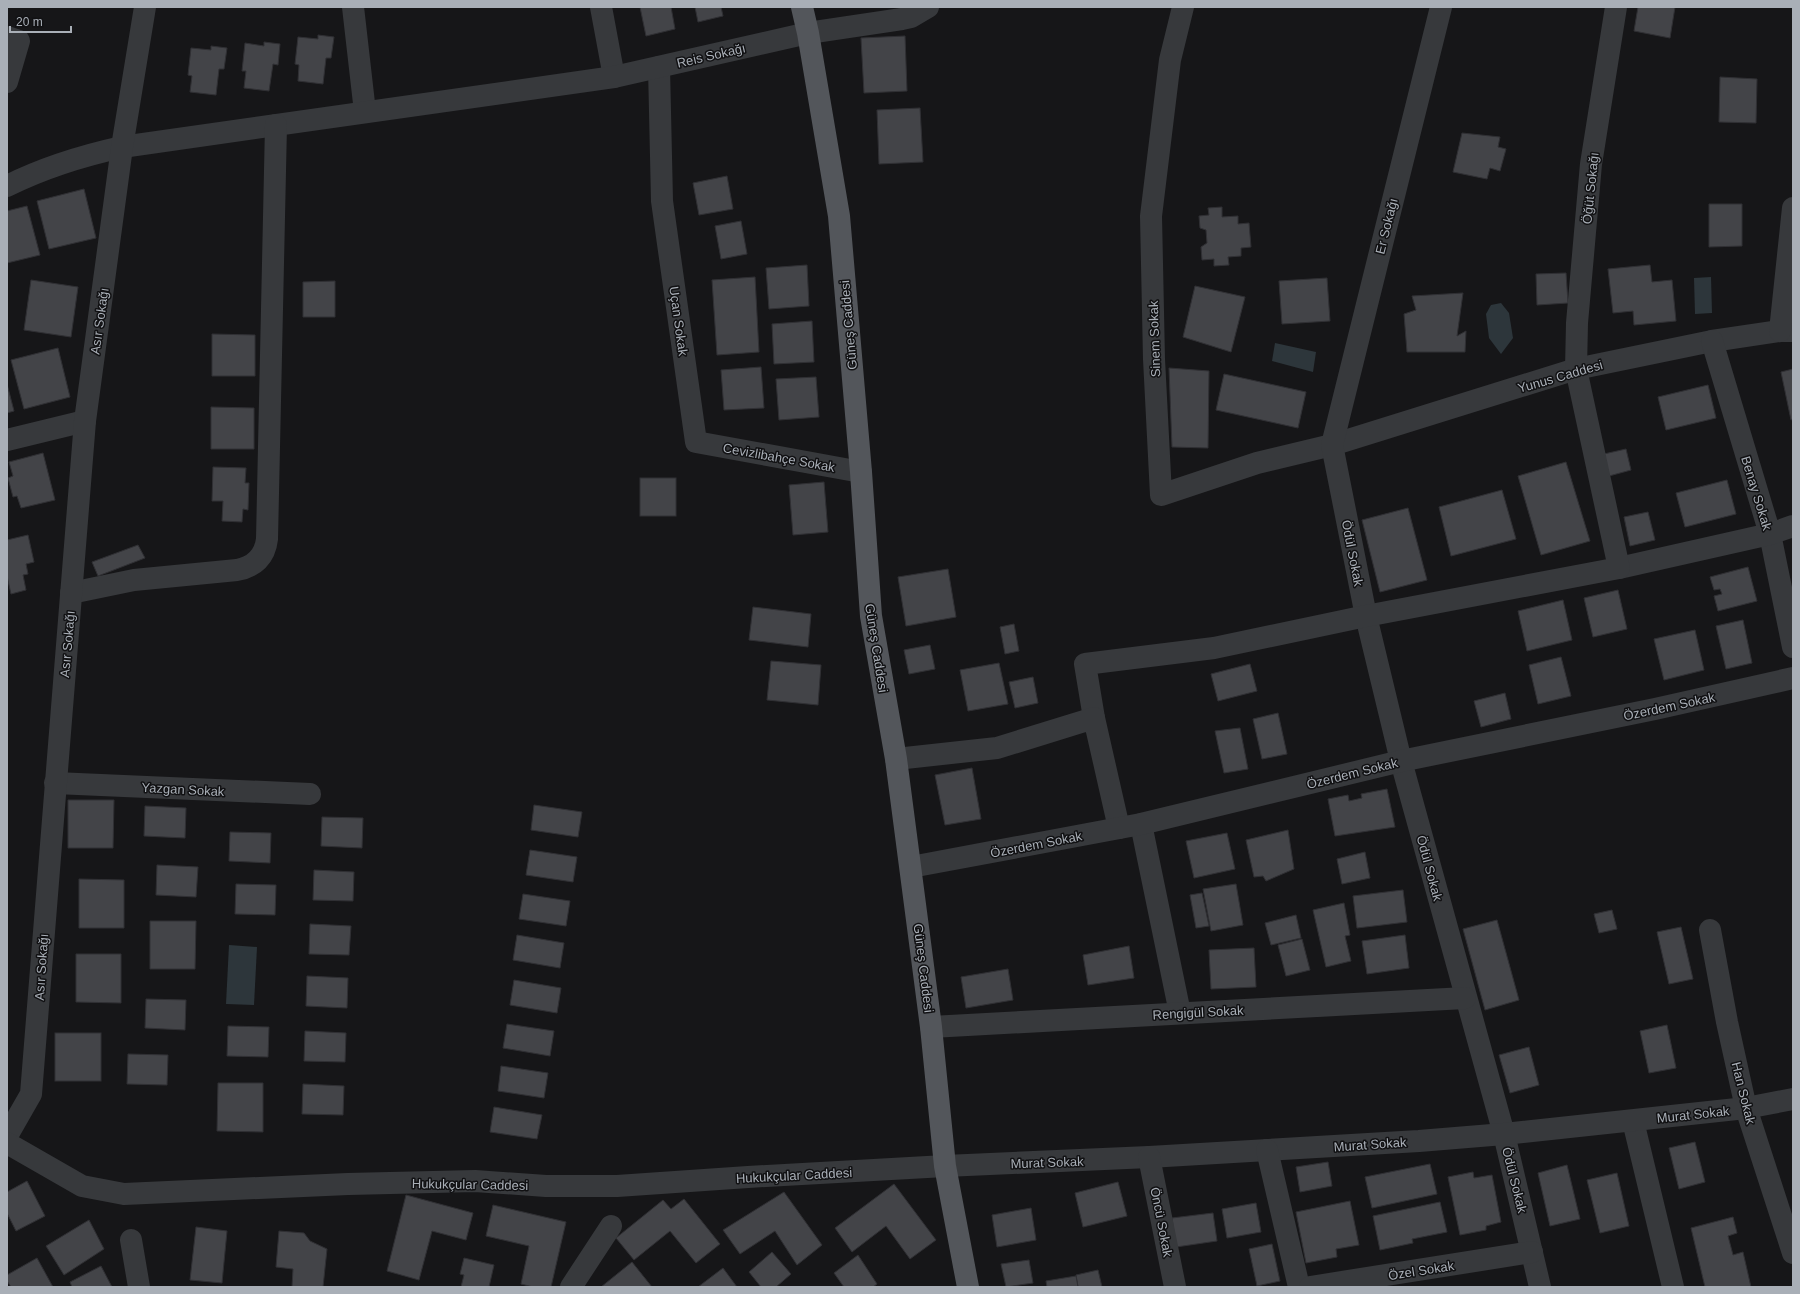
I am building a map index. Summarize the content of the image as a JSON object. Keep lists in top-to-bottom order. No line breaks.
{"streets":{"main road":["Güneş Caddesi"],"street":["Reis Sokağı","Öğüt Sokağı","Er Sokağı","Asır Sokağı","Uçan Sokak","Sinem Sokak","Yunus Caddesi","Cevizlibahçe Sokak","Benay Sokak","Ödül Sokak","Özerdem Sokak","Yazgan Sokak","Rengigül Sokak","Han Sokak","Murat Sokak","Hukukçular Caddesi","Öncü Sokak","Özel Sokak"]},"crossings":[["Reis Sokağı","Asır Sokağı"],["Reis Sokağı","Uçan Sokak"],["Reis Sokağı","Güneş Caddesi"],["Öğüt Sokağı","Yunus Caddesi"],["Er Sokağı","Sinem Sokak"],["Er Sokağı","Yunus Caddesi"],["Er Sokağı","Ödül Sokak"],["Asır Sokağı","Yazgan Sokak"],["Uçan Sokak","Cevizlibahçe Sokak"],["Güneş Caddesi","Cevizlibahçe Sokak"],["Güneş Caddesi","Özerdem Sokak"],["Güneş Caddesi","Rengigül Sokak"],["Güneş Caddesi","Murat Sokak"],["Güneş Caddesi","Hukukçular Caddesi"],["Sinem Sokak","Yunus Caddesi"],["Sinem Sokak","Ödül Sokak"],["Yunus Caddesi","Benay Sokak"],["Yunus Caddesi","Ödül Sokak"],["Ödül Sokak","Özerdem Sokak"],["Ödül Sokak","Rengigül Sokak"],["Ödül Sokak","Murat Sokak"],["Ödül Sokak","Özel Sokak"],["Han Sokak","Murat Sokak"],["Murat Sokak","Hukukçular Caddesi"],["Murat Sokak","Öncü Sokak"]],"scale_bar":"20 m"}
